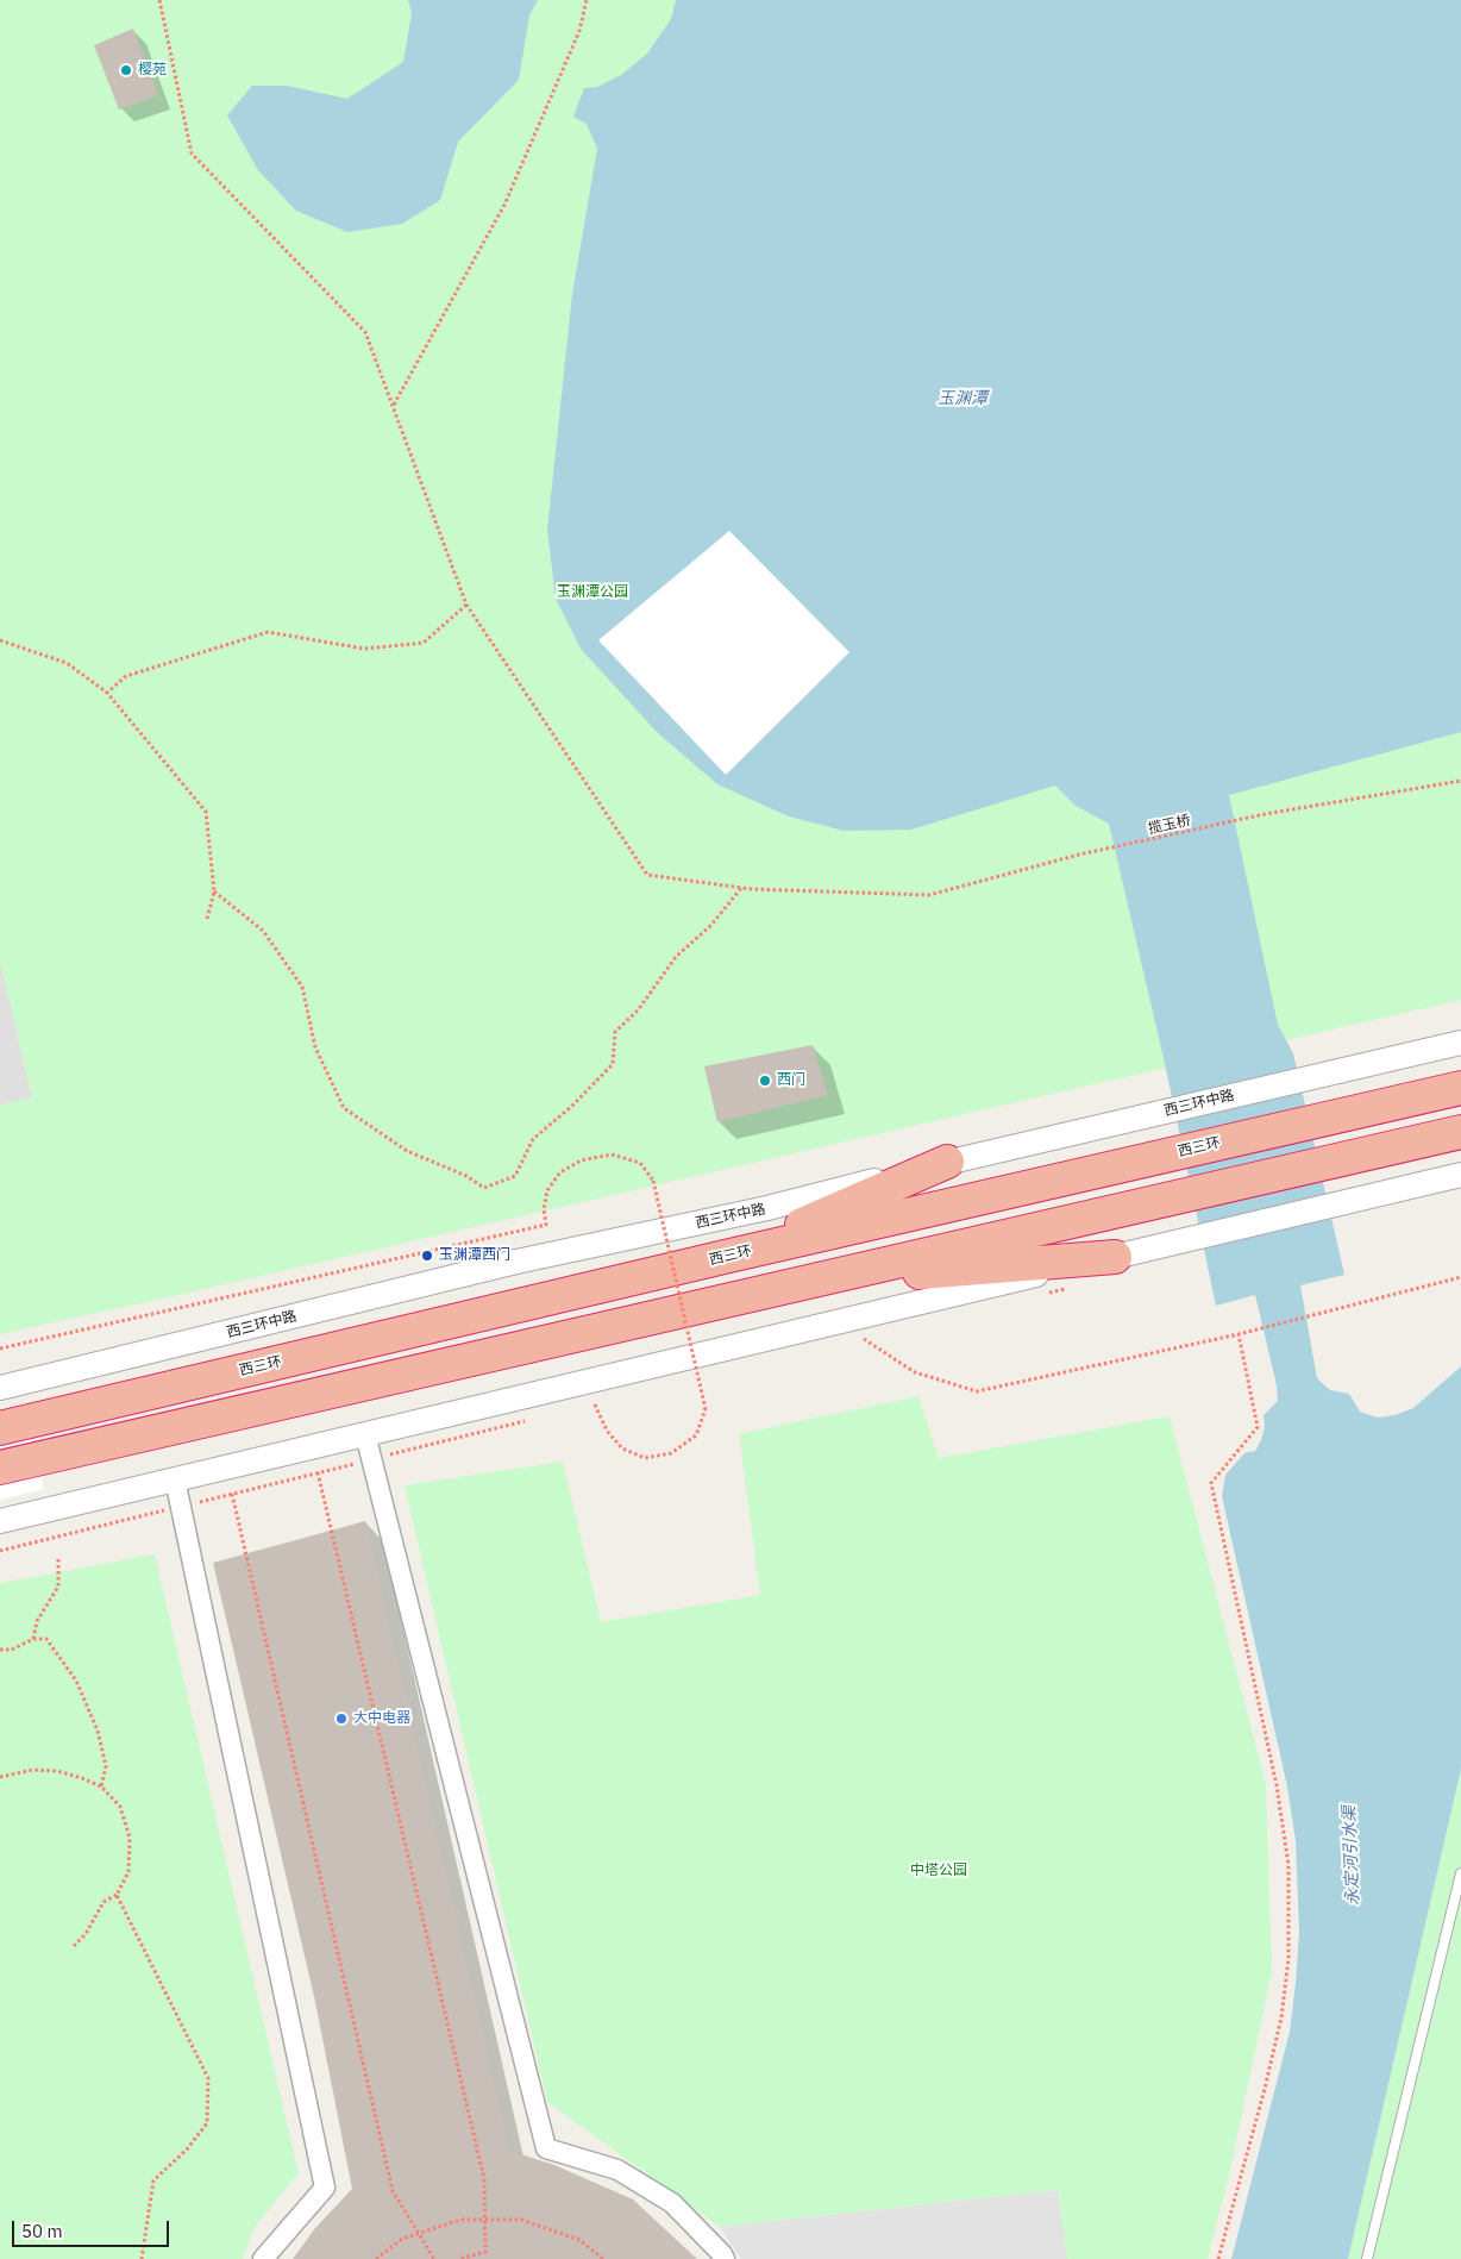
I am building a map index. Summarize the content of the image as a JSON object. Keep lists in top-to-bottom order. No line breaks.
{"streets":{"highway":["西三环"],"street":["西三环中路"],"path":["揽玉桥"]},"water":["玉渊潭","永定河引水渠"],"parks":["玉渊潭公园","中塔公园"],"places":["樱苑","西门","玉渊潭西门","大中电器"],"scale_bar":"50 m"}
